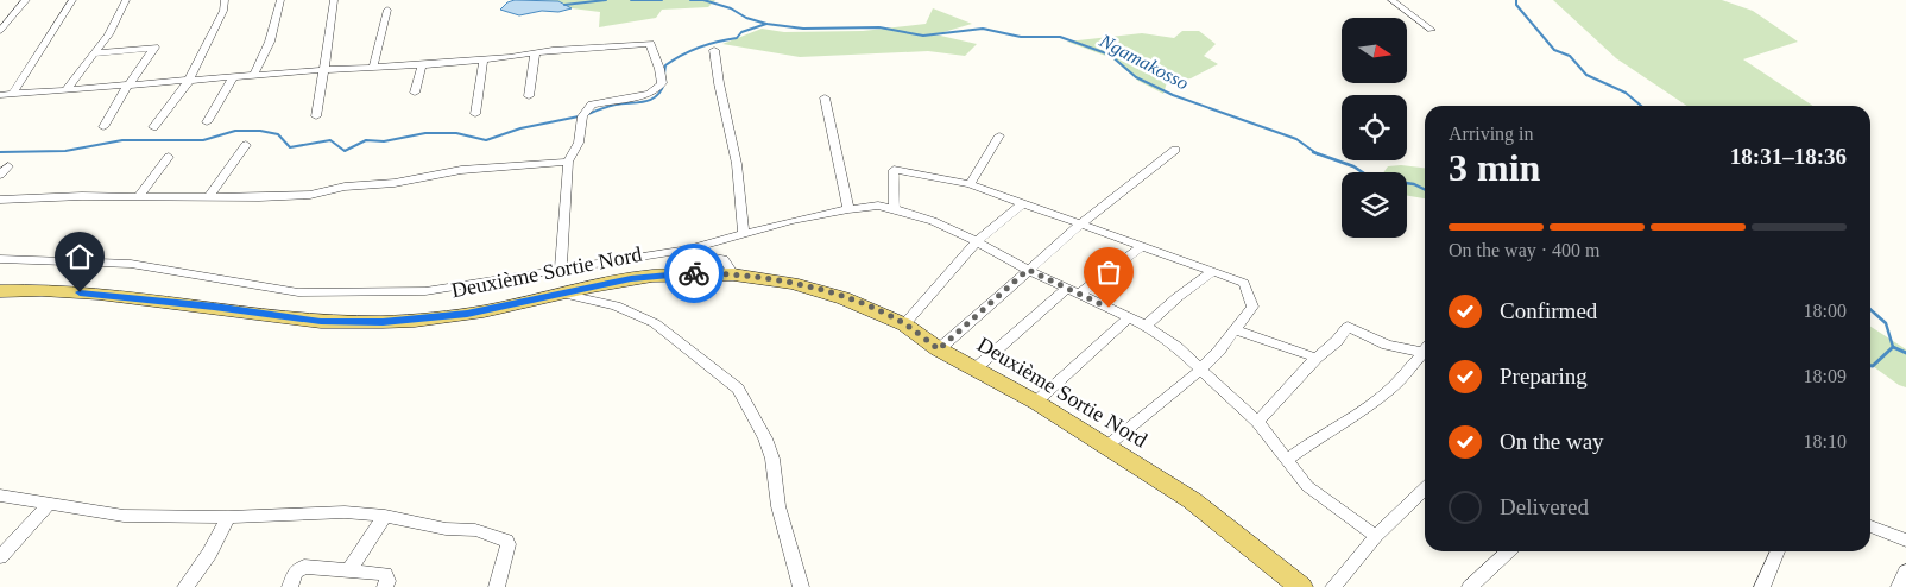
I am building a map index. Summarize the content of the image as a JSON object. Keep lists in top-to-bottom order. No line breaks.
{"streets":{"main road":["Deuxième Sortie Nord"]},"water":["Ngamakosso"],"north":"right","page":{"heading":["3 min","Arriving in","18:31–18:36"],"bar":"On the way · 400 m","list":[["Confirmed","18:00"],["Preparing","18:09"],["On the way","18:10"],"Delivered"]}}
